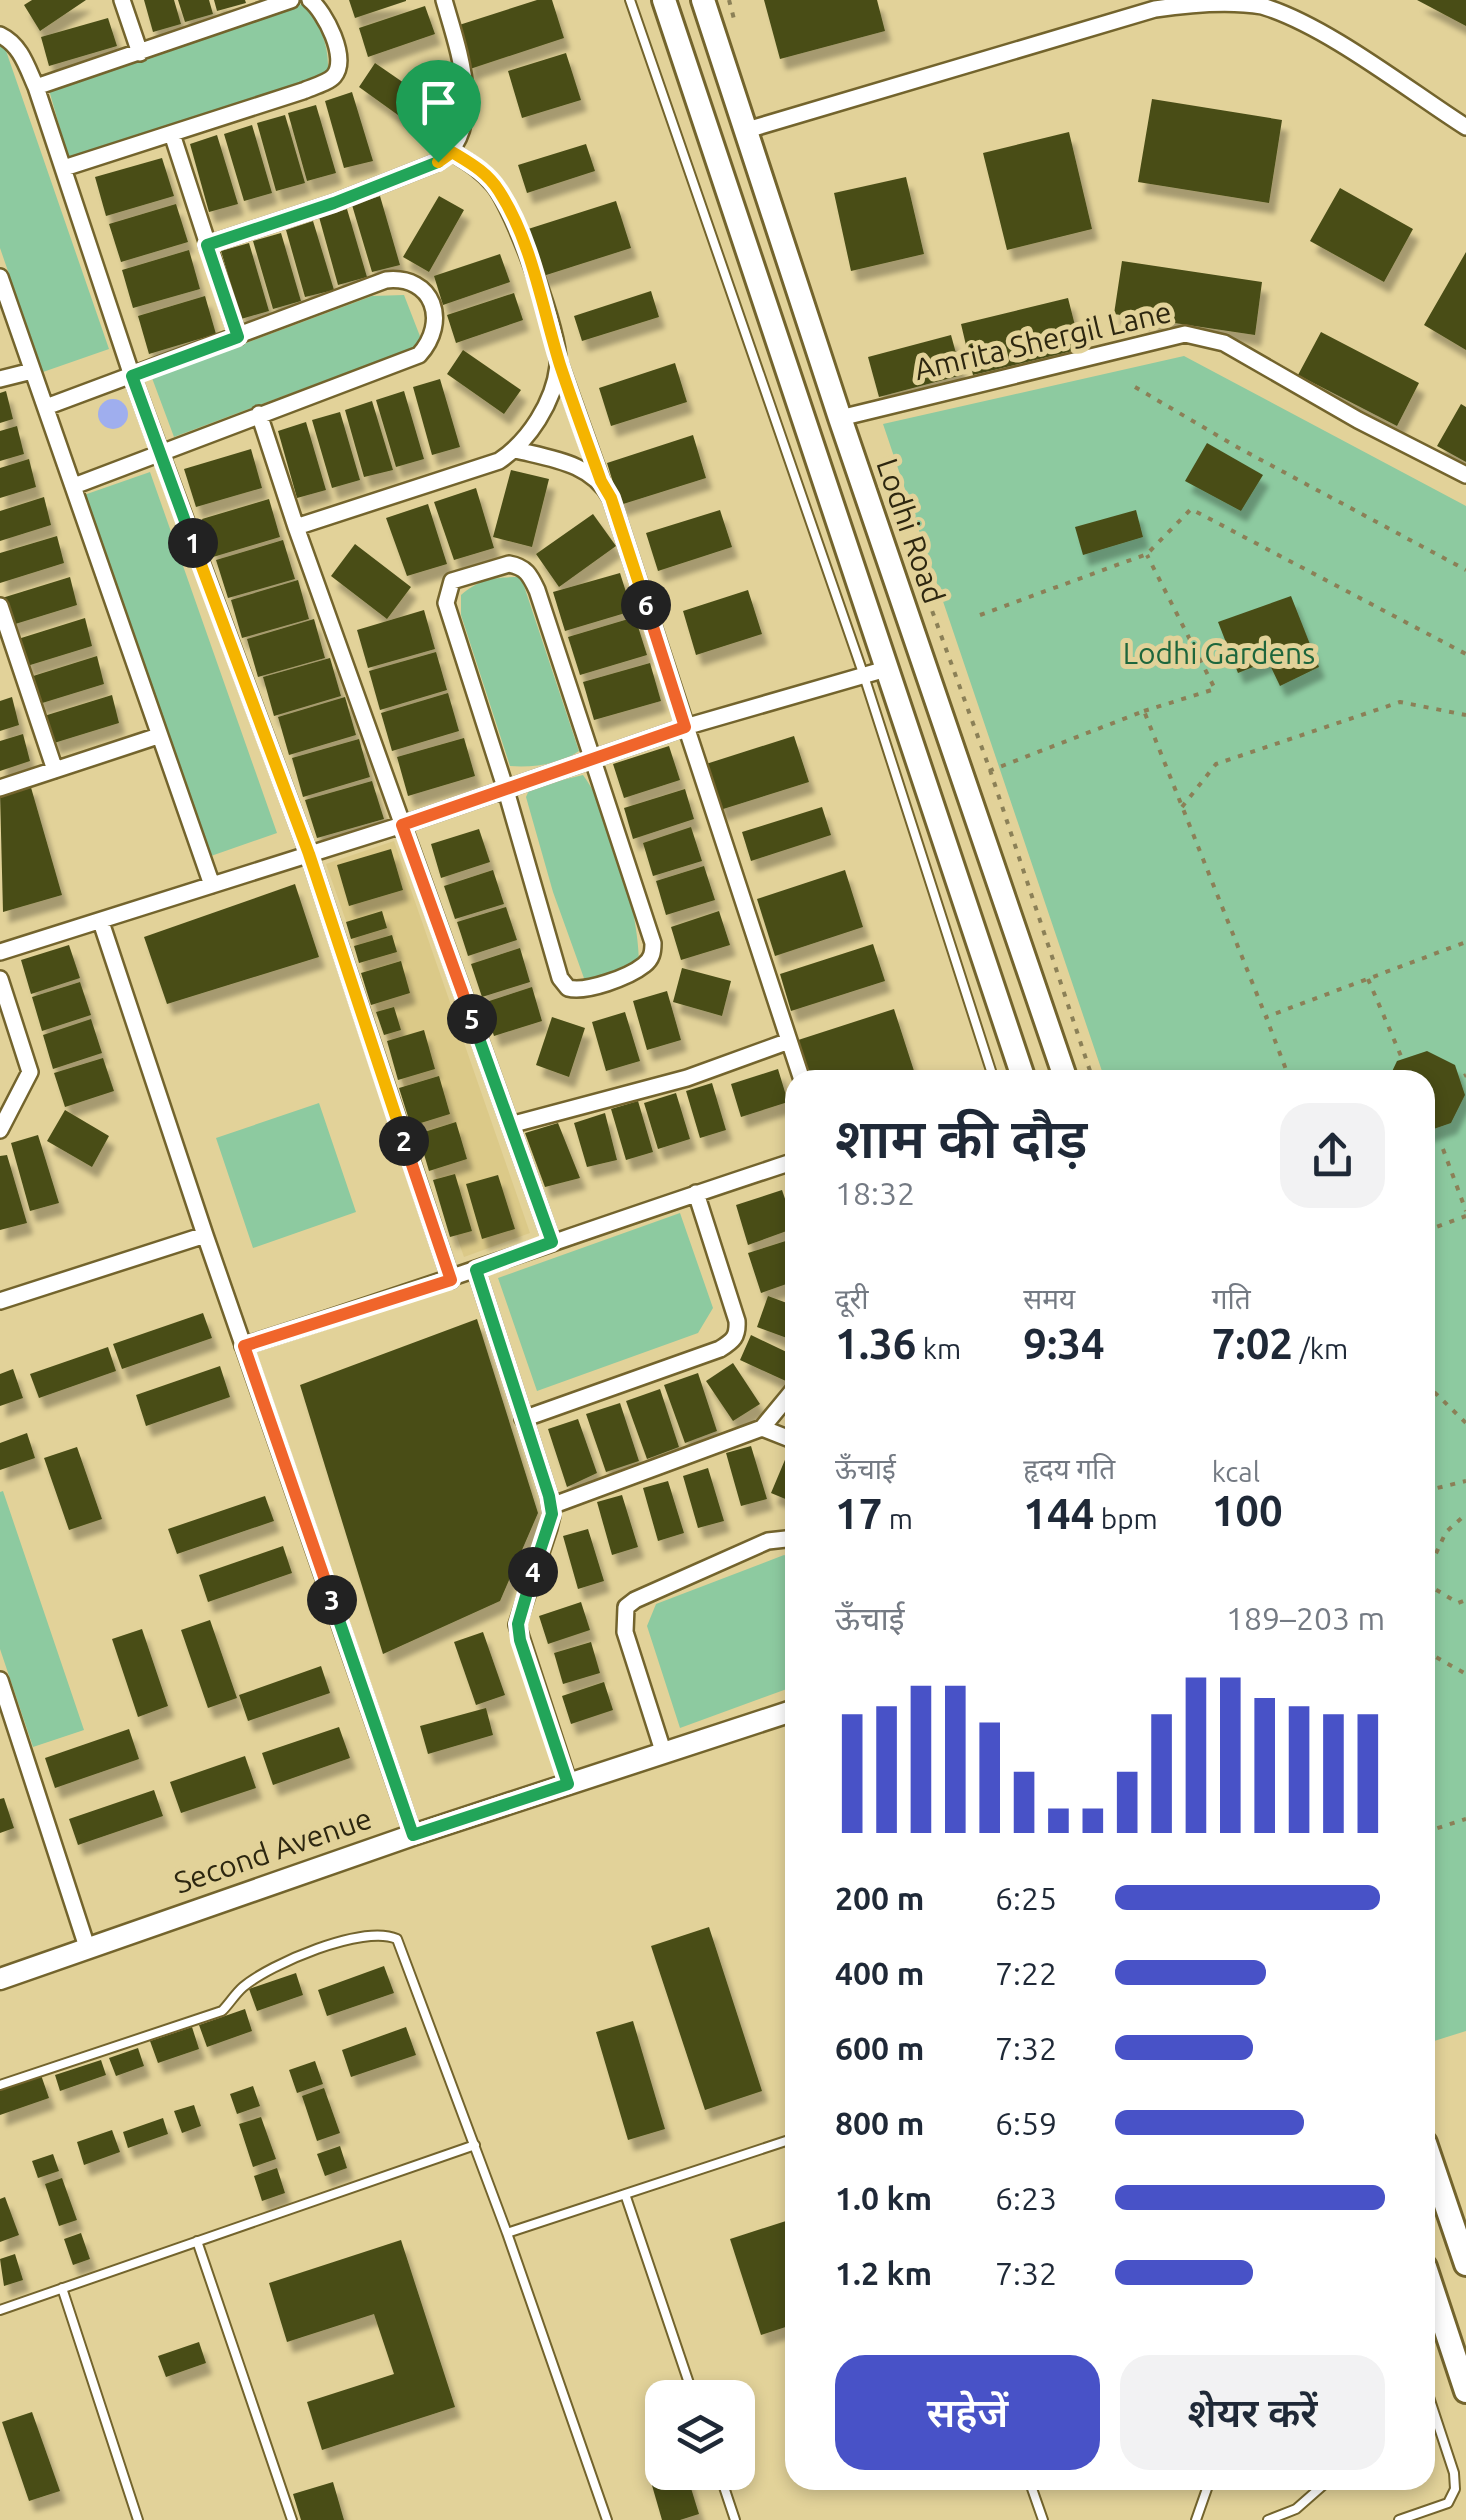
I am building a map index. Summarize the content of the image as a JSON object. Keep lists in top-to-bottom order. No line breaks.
{"streets":{"main road":["Lodhi Road"],"street":["Amrita Shergil Lane","Second Avenue"]},"crossings":[["Amrita Shergil Lane","Lodhi Road"]],"parks":["Lodhi Gardens"],"page":{"pins":["1","6","5","2","4","3"],"heading":["शाम की दौड़","18:32"],"stats":[["दूरी","1.36 km"],["समय","9:34"],["गति","7:02 /km"],["ऊँचाई","17 m"],["हृदय गति","144 bpm"],["kcal","100"]],"chart":["ऊँचाई","189–203 m"],"list":[{"name":"200 m","note":"6:25"},{"name":"400 m","note":"7:22"},{"name":"600 m","note":"7:32"},{"name":"800 m","note":"6:59"},{"name":"1.0 km","note":"6:23"},{"name":"1.2 km","note":"7:32"}],"buttons":["सहेजें","शेयर करें"]}}
